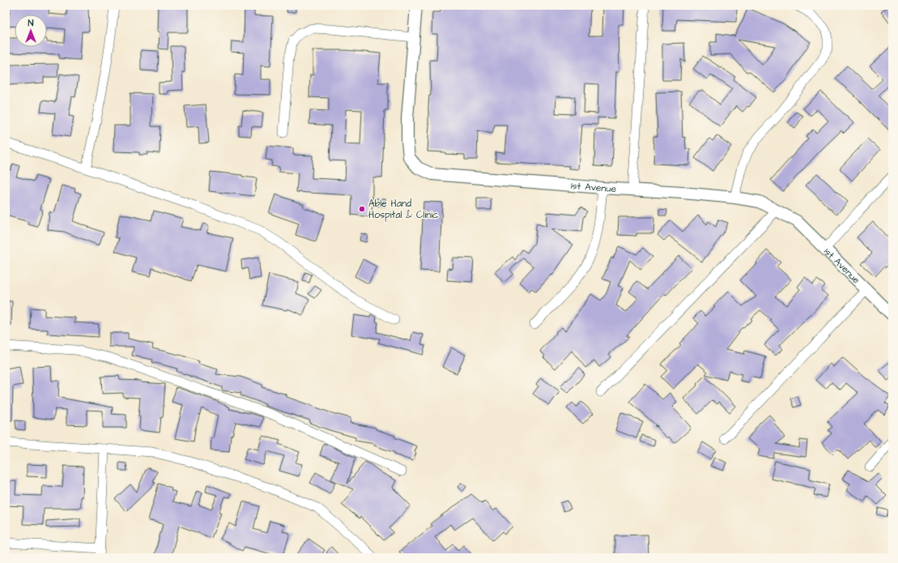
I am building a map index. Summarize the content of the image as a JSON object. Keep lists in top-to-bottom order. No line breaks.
{"streets":{"street":["1st Avenue"]},"places":["Able Hand Hospital & Clinic"],"north":"top"}
